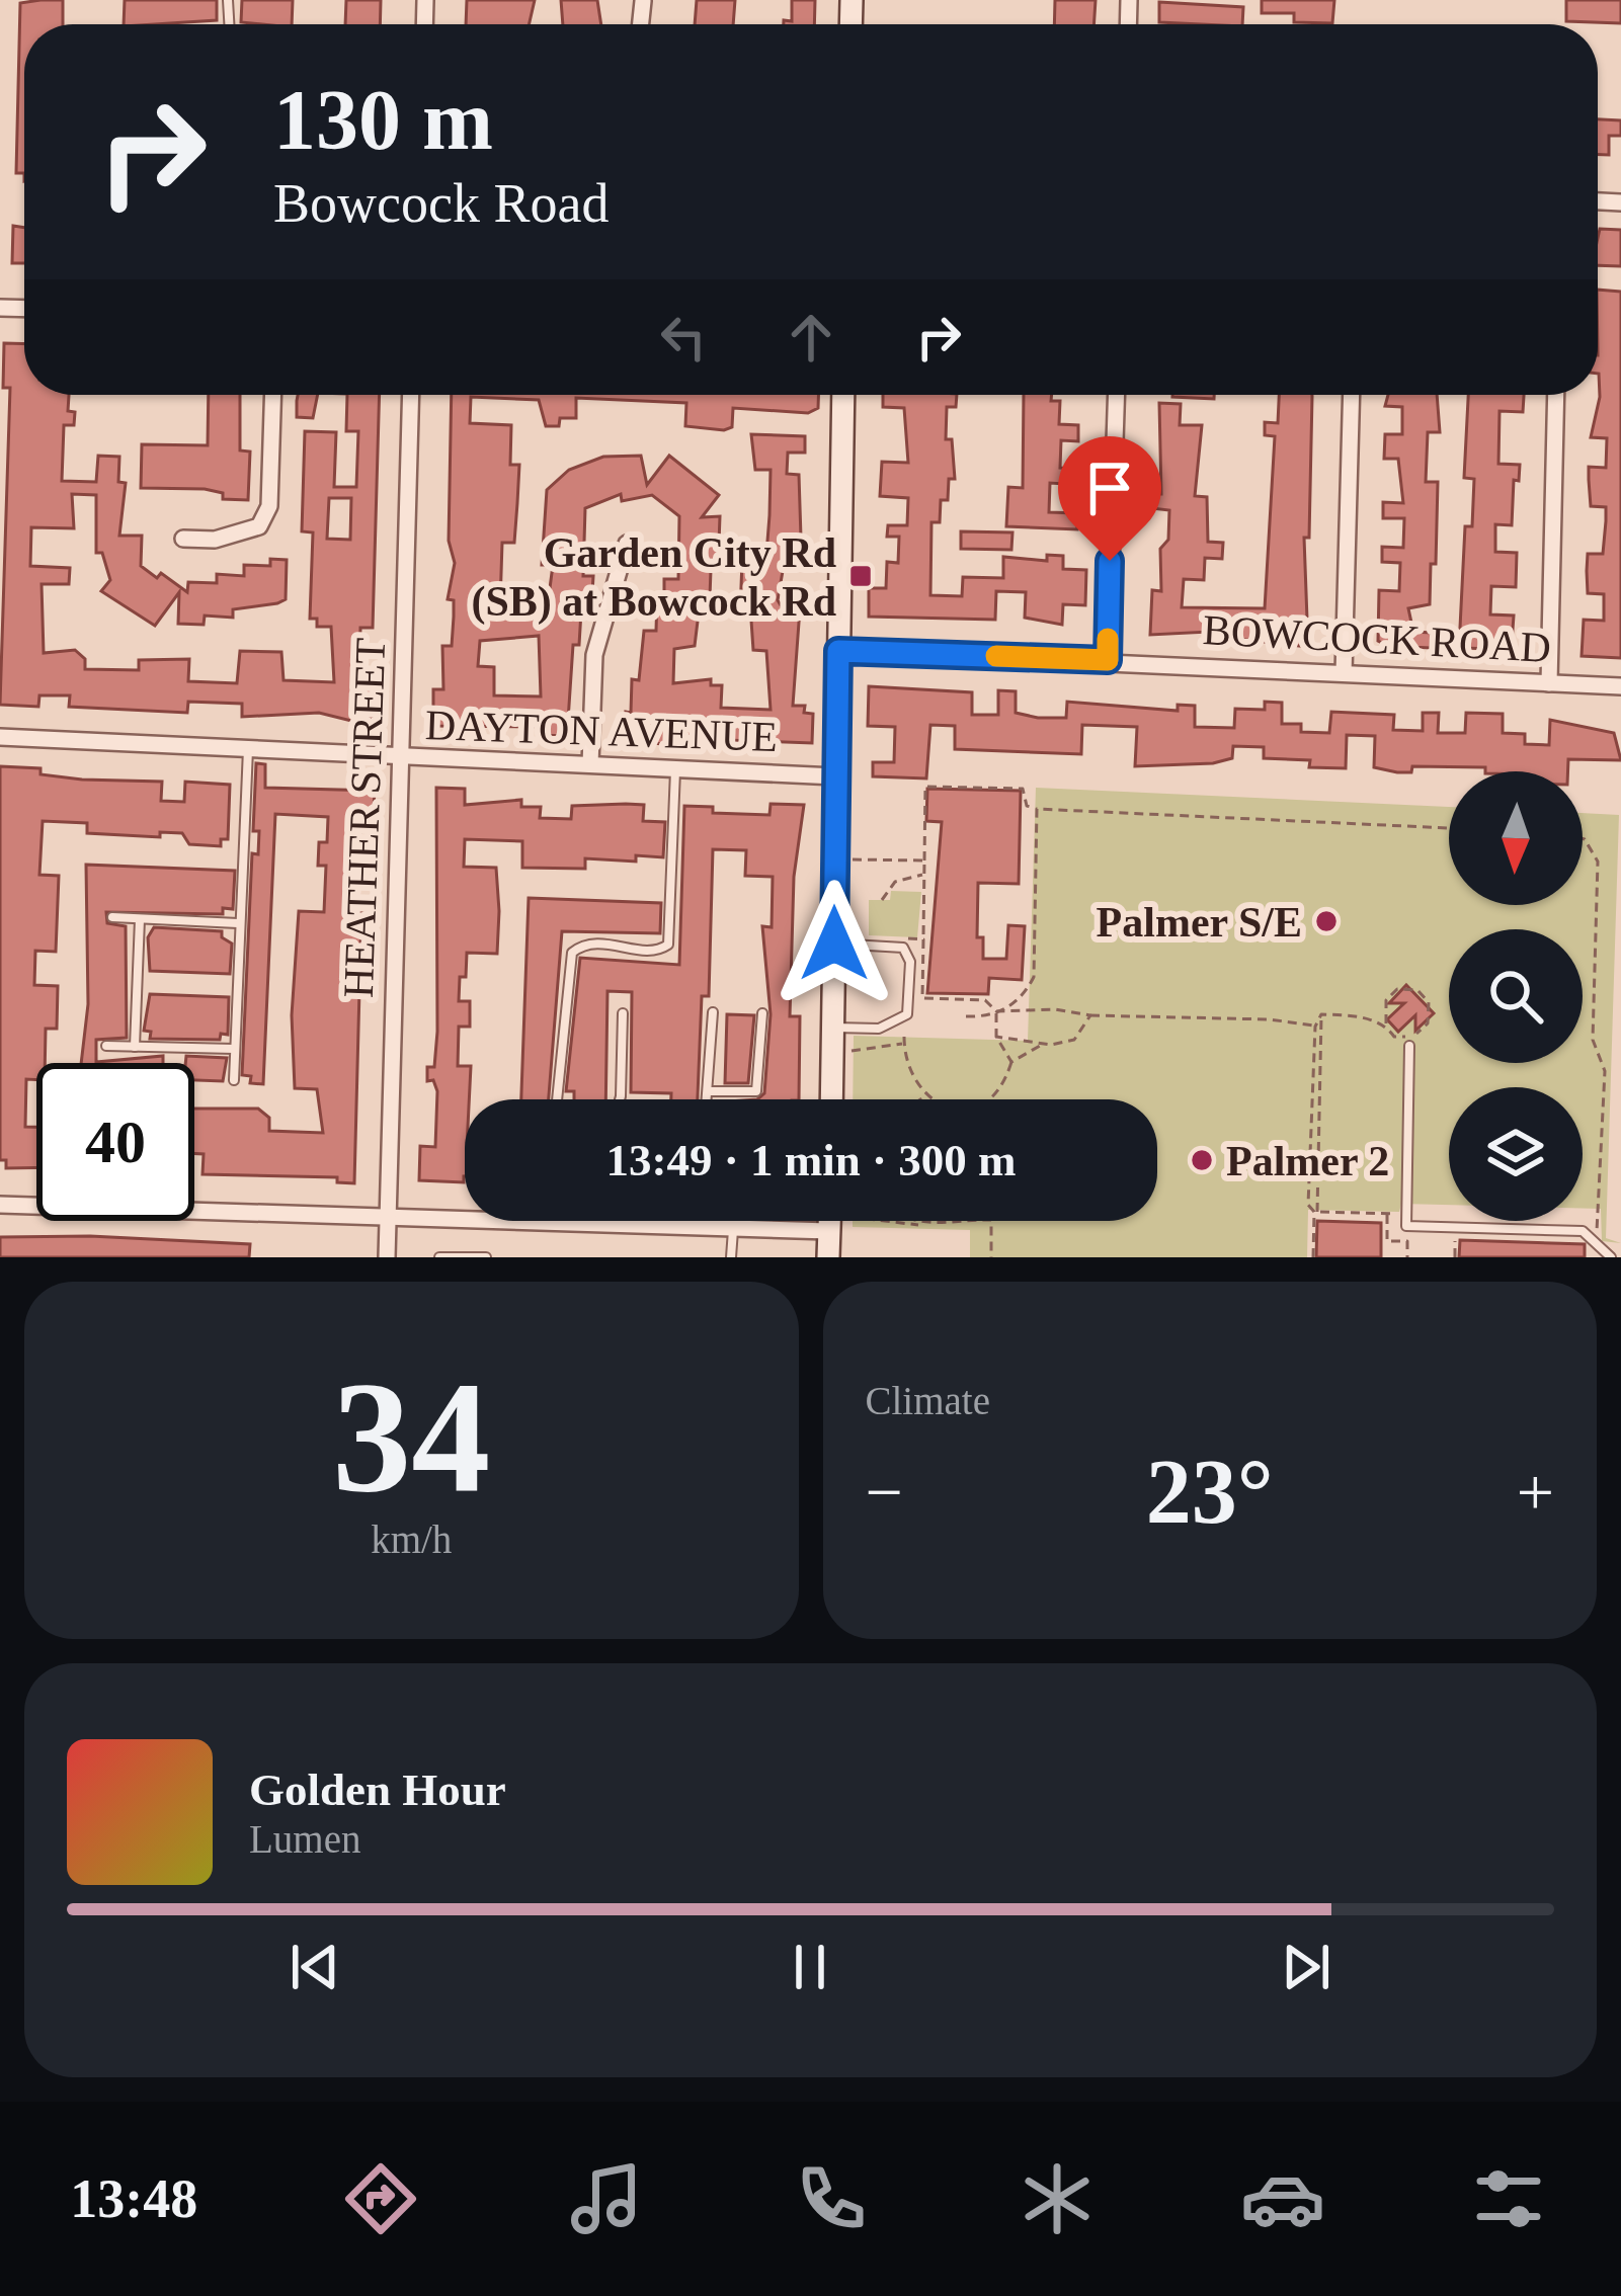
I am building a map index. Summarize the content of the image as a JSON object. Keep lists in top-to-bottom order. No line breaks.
{"streets":{"street":["BOWCOCK ROAD","DAYTON AVENUE","HEATHER STREET"]},"crossings":[["DAYTON AVENUE","HEATHER STREET"]],"places":{"transit":["Garden City Rd (SB) at Bowcock Rd"],"other":["Palmer S/E","Palmer 2"]},"north":"bottom","page":{"turn":["130 m","Bowcock Road"],"limit":"40","trip":"13:49 · 1 min · 300 m","tile":[["34","km/h"],"Climate"],"heat":["−","23°","+"],"song":["Golden Hour","Lumen"],"tabs":"13:48"}}
